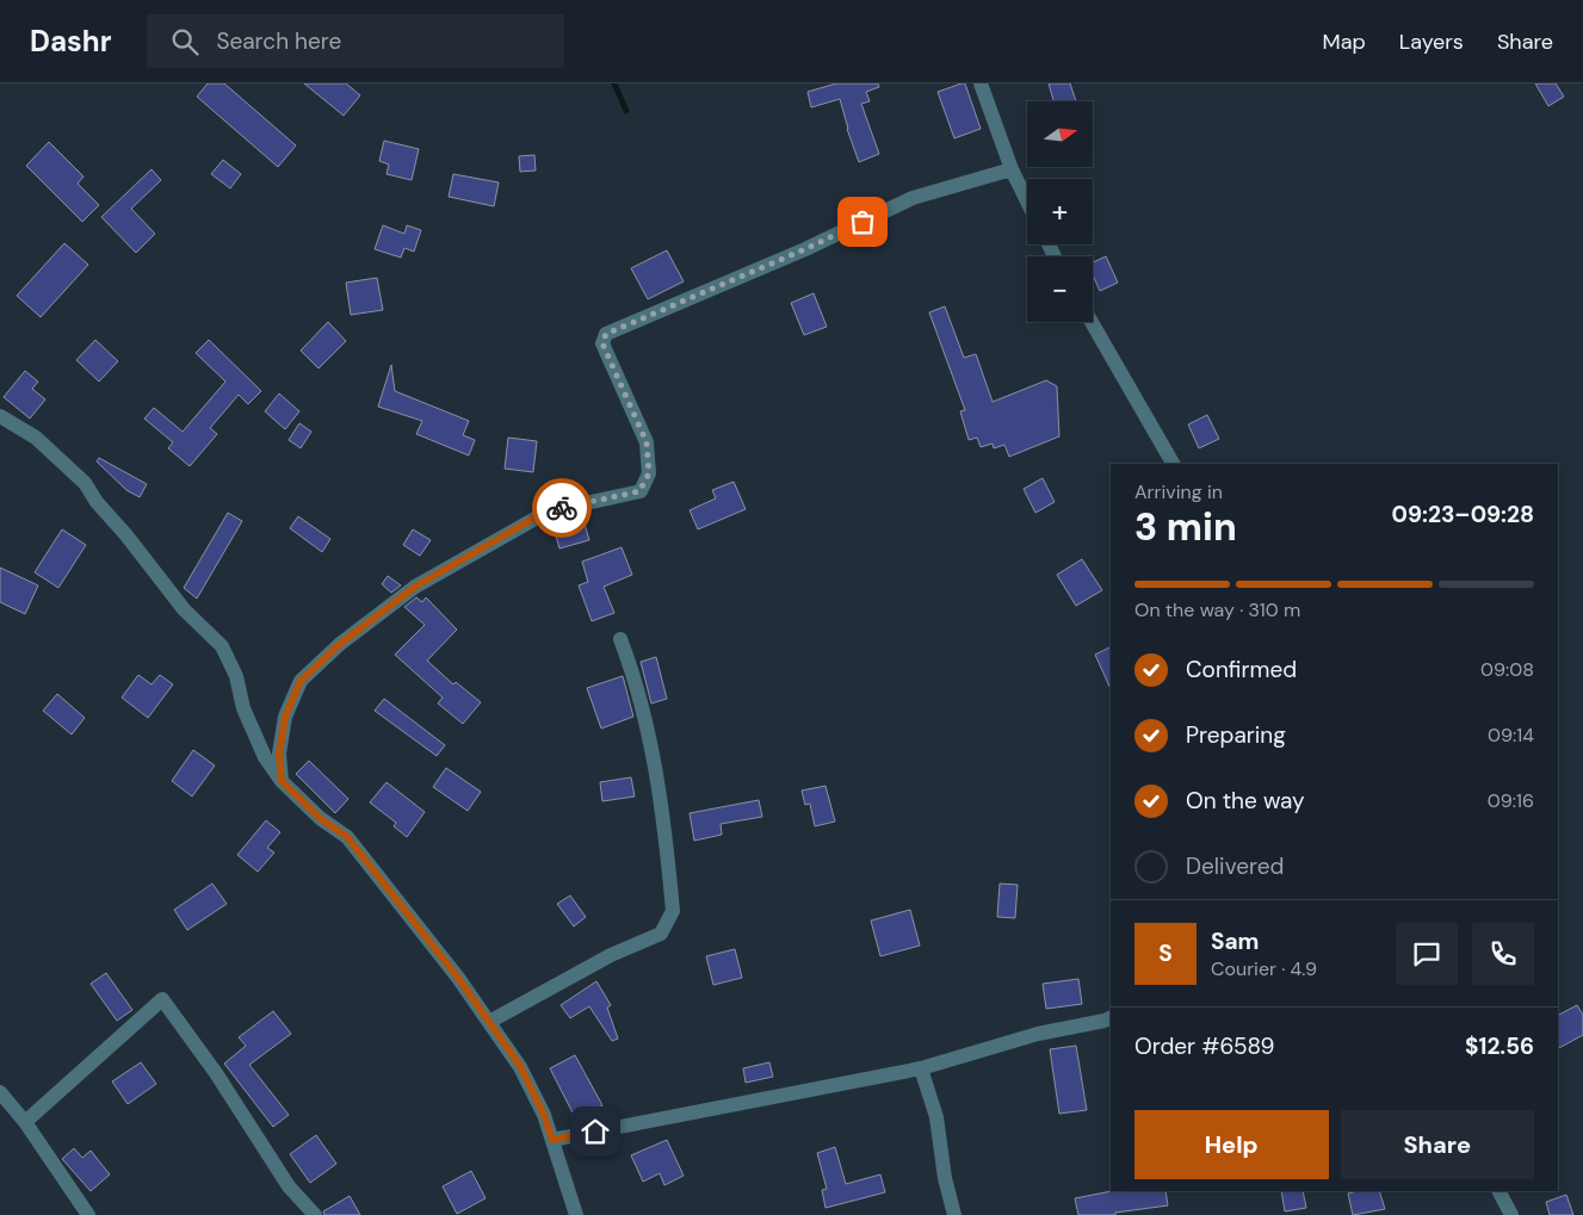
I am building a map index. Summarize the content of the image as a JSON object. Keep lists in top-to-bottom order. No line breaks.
{"north":"right","page":{"header":"Dashr","search":"Search here","nav":["Map","Layers","Share"],"map_buttons":["+","−"],"heading":["3 min","Arriving in","09:23–09:28"],"panel":["Sam","Courier · 4.9","Order #6589","$12.56"],"bar":"On the way · 310 m","list":[["Confirmed","09:08"],["Preparing","09:14"],["On the way","09:16"],"Delivered"],"round":"S","buttons":["Help","Share"]}}
